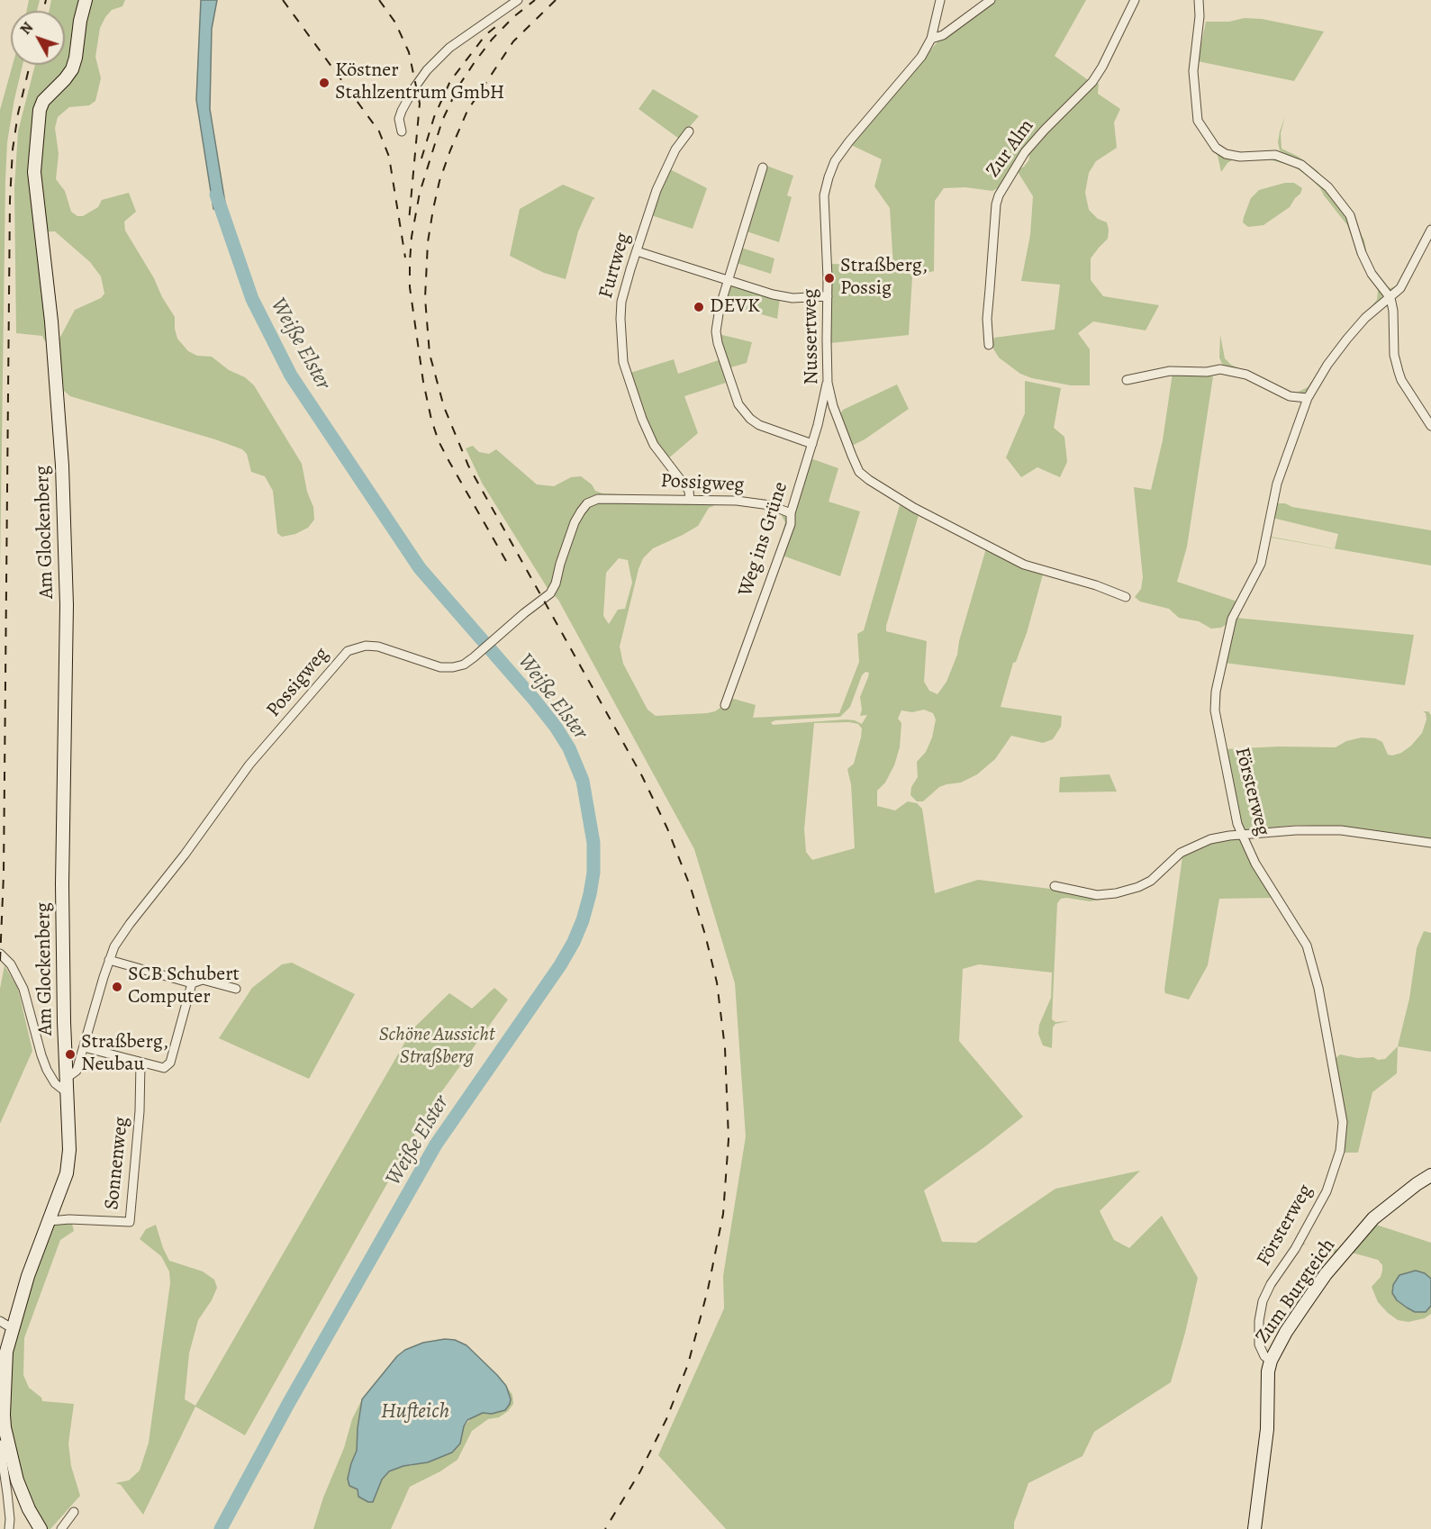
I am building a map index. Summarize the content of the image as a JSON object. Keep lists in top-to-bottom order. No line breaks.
{"streets":{"main road":["Am Glockenberg","Zum Burgteich"],"street":["Zur Alm","Furtweg","Nussertweg","Possigweg","Weg ins Grüne","Försterweg","Sonnenweg"]},"crossings":[["Furtweg","Possigweg"],["Nussertweg","Weg ins Grüne"],["Possigweg","Am Glockenberg"],["Possigweg","Weg ins Grüne"],["Am Glockenberg","Sonnenweg"],["Försterweg","Zum Burgteich"]],"water":["Weiße Elster","Hufteich"],"parks":["Schöne Aussicht Straßberg"],"places":["Köstner Stahlzentrum GmbH","Straßberg, Possig","DEVK","SCB Schubert Computer","Straßberg, Neubau"],"north":"top left"}
